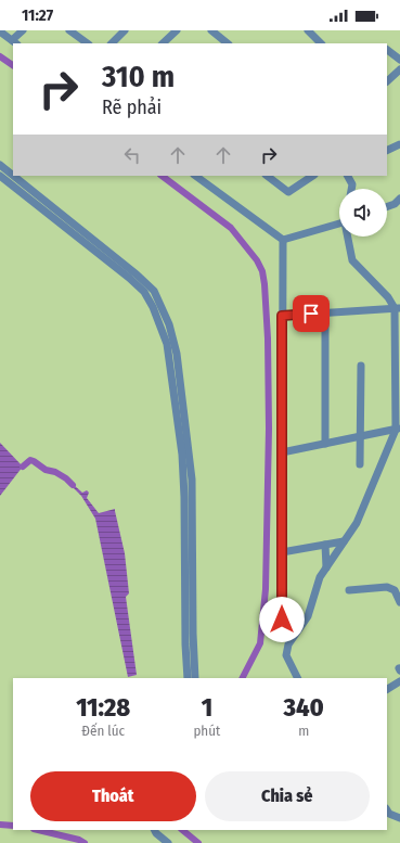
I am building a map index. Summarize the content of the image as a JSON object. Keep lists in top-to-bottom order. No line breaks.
{"page":{"status":"11:27","turn":["310 m","Rẽ phải"],"eta":["11:28","Đến lúc","1","phút","340","m"],"buttons":["Thoát","Chia sẻ"]}}
